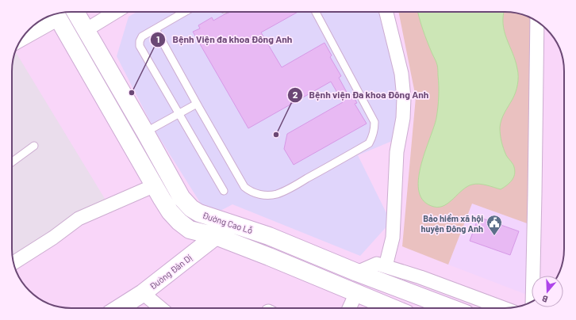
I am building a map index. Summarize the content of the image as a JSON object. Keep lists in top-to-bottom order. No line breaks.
{"streets":{"main road":["Đường Cao Lỗ","Đường Đản Dị"]},"crossings":[["Đường Cao Lỗ","Đường Đản Dị"]],"places":{"other":["Bệnh Viện đa khoa Đông Anh","Bệnh viện Đa khoa Đông Anh"],"public building":["Bảo hiểm xã hội huyện Đông Anh"]},"north":"bottom"}
